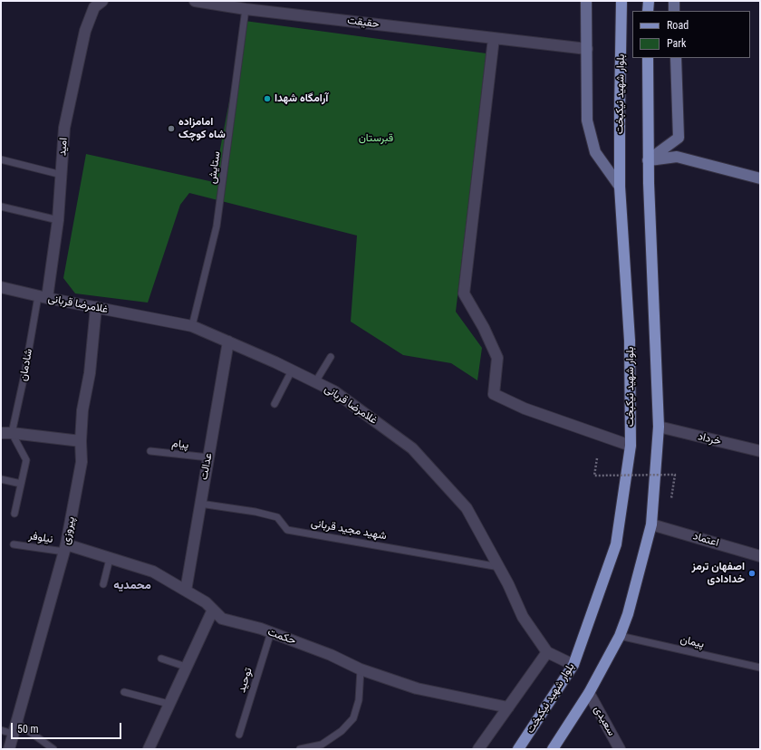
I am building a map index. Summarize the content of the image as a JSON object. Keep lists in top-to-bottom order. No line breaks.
{"streets":{"main road":["بلوار شهید نیکبخت"],"street":["حقیقت","امید","غلامرضا قربانی","خرداد","عدالت","پیروزی","اعتماد","حکمت","سعیدی"],"lane":["ستایش","شادمان","پیام","شهید مجید قربانی","نیلوفر","پیمان","توحید"]},"crossings":[["حقیقت","ستایش"],["بلوار شهید نیکبخت","غلامرضا قربانی"],["امید","غلامرضا قربانی"],["امید","شادمان"],["ستایش","غلامرضا قربانی"],["غلامرضا قربانی","شادمان"],["غلامرضا قربانی","عدالت"],["غلامرضا قربانی","شهید مجید قربانی"],["غلامرضا قربانی","پیروزی"],["پیام","عدالت"],["عدالت","شهید مجید قربانی"],["عدالت","حکمت"],["پیروزی","نیلوفر"],["پیروزی","حکمت"],["نیلوفر","حکمت"],["حکمت","توحید"]],"districts":["محمدیه"],"parks":["قبرستان"],"places":["آرامگاه شهدا","امامزاده شاه کوچک","اصفهان ترمز خدادادی"],"legend":["Road","Park"],"scale_bar":"50 m"}
